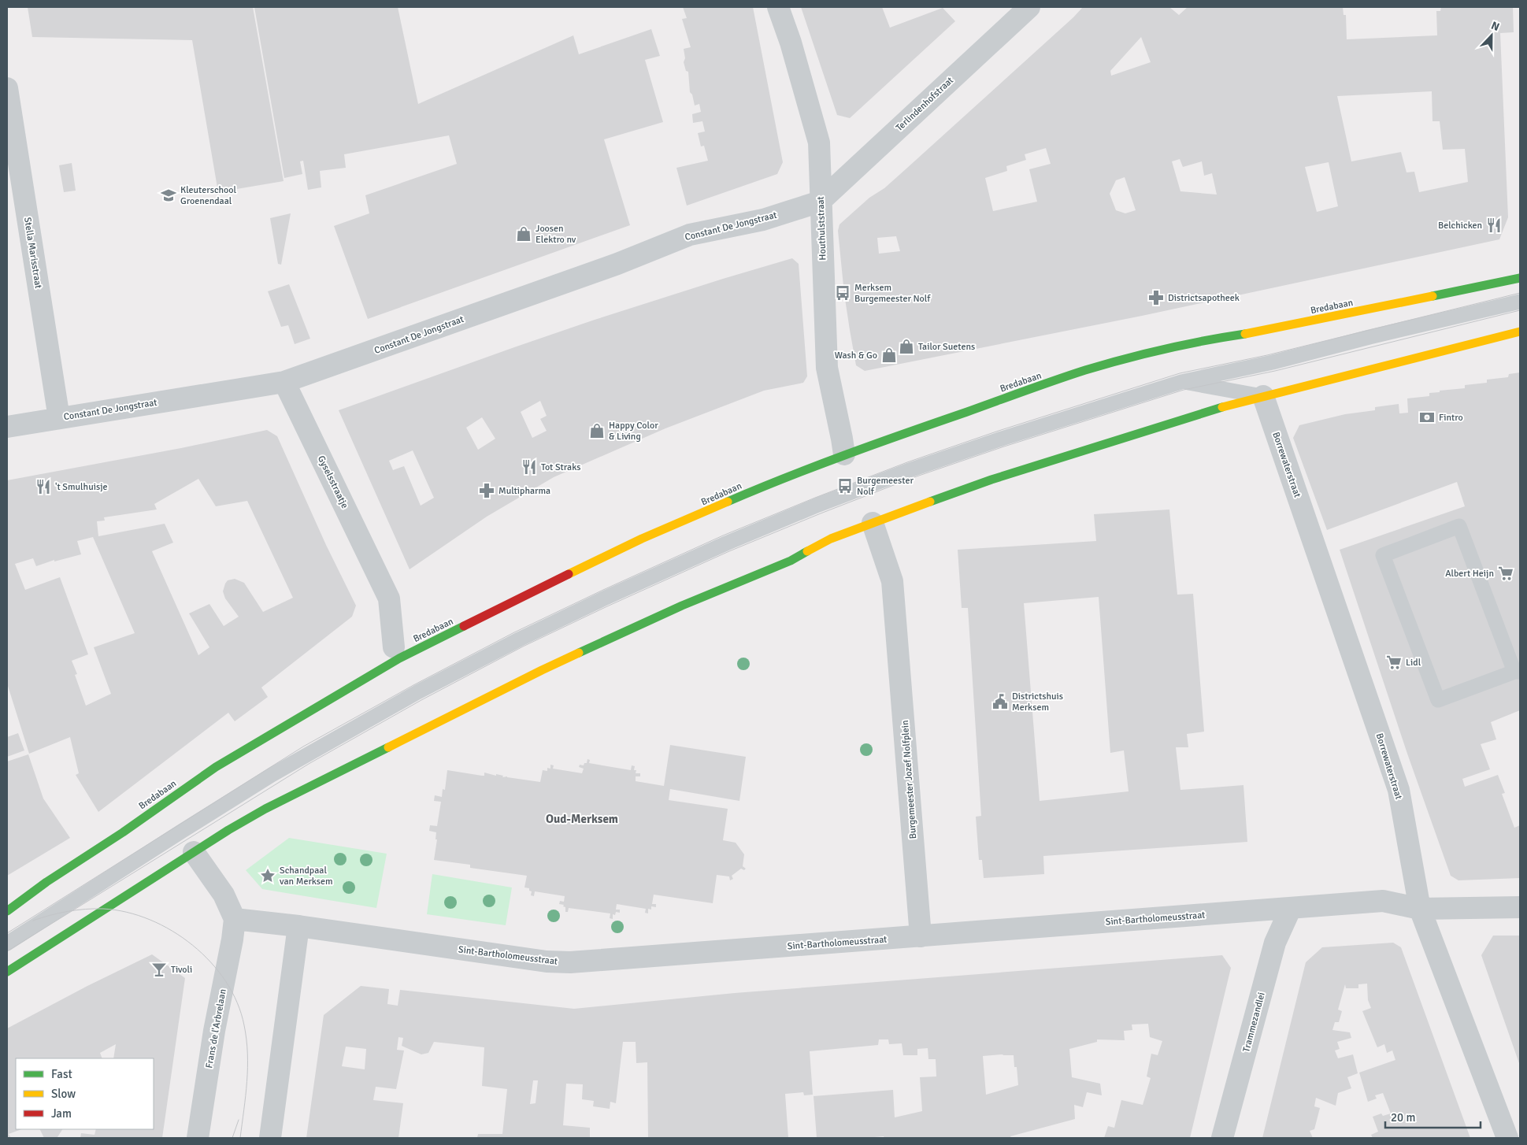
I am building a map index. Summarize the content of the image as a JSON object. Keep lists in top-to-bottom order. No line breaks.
{"streets":{"main road":["Bredabaan"],"street":["Terlindenhofstraat","Constant De Jongstraat","Houthulststraat","Stella Marisstraat","Borrewaterstraat","Gyselsstraatje","Burgemeester Jozef Nolfplein","Sint-Bartholomeusstraat","Trammezandlei","Frans de l'Arbrelaan"]},"crossings":[["Terlindenhofstraat","Constant De Jongstraat"],["Terlindenhofstraat","Houthulststraat"],["Constant De Jongstraat","Houthulststraat"],["Constant De Jongstraat","Stella Marisstraat"],["Constant De Jongstraat","Gyselsstraatje"],["Houthulststraat","Bredabaan"],["Borrewaterstraat","Sint-Bartholomeusstraat"],["Burgemeester Jozef Nolfplein","Sint-Bartholomeusstraat"],["Sint-Bartholomeusstraat","Trammezandlei"],["Sint-Bartholomeusstraat","Frans de l'Arbrelaan"]],"districts":["Oud-Merksem"],"places":{"school or university":["Kleuterschool Groenendaal"],"restaurant":["Belchicken","Tot Straks","'t Smulhuisje"],"shop":["Joosen Elektro nv","Tailor Suetens","Wash & Go","Happy Color & Living"],"bus stop":["Merksem Burgemeester Nolf","Burgemeester Nolf"],"pharmacy":["Districtsapotheek","Multipharma"],"bank":["Fintro"],"supermarket":["Albert Heijn","Lidl"],"public building":["Districtshuis Merksem"],"place":["Schandpaal van Merksem"],"bar":["Tivoli"]},"legend":["Fast","Slow","Jam"],"scale_bar":"20 m","north":"top"}
